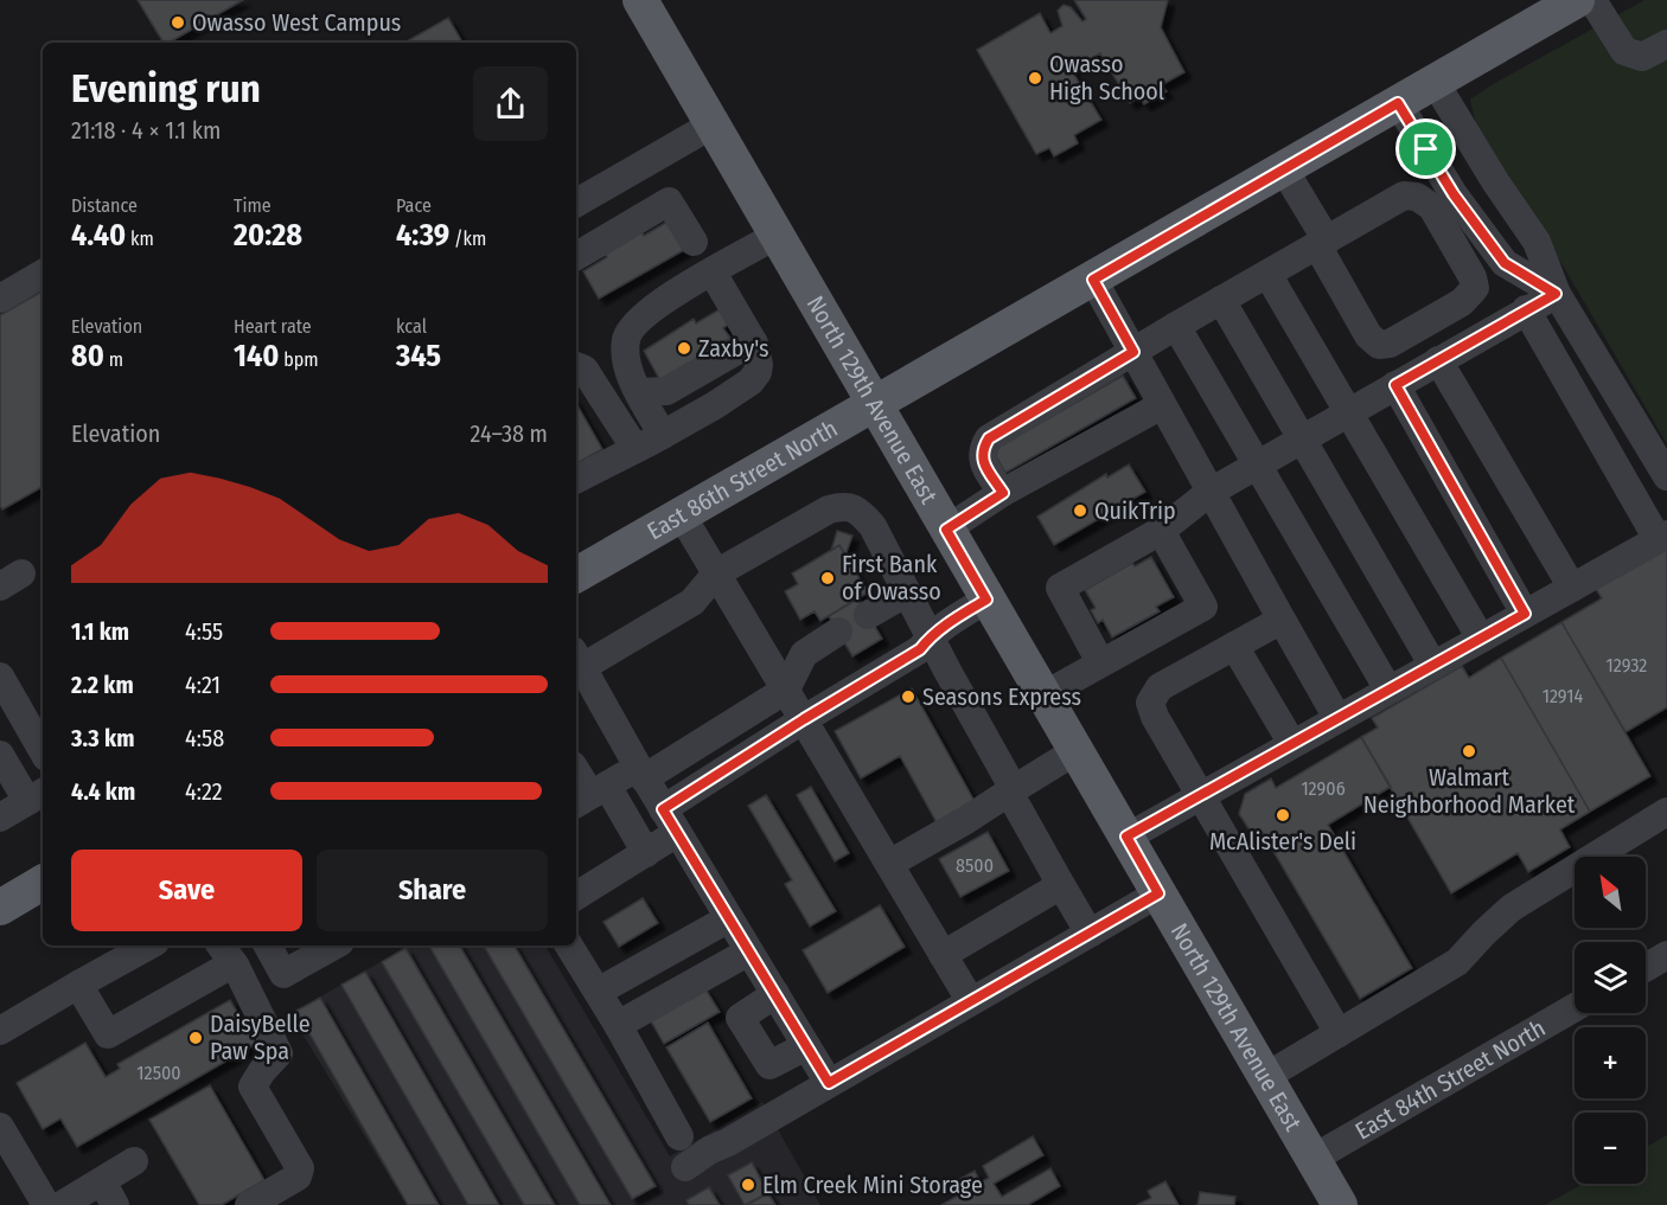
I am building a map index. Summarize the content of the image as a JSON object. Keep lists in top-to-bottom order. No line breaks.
{"streets":{"main road":["North 129th Avenue East","East 86th Street North"],"street":["East 84th Street North"]},"crossings":[["North 129th Avenue East","East 86th Street North"],["North 129th Avenue East","East 84th Street North"]],"places":["Owasso West Campus","Owasso High School","Zaxby's","QuikTrip","First Bank of Owasso","Seasons Express","Walmart Neighborhood Market","McAlister's Deli","DaisyBelle Paw Spa","Elm Creek Mini Storage"],"house_numbers":["12932","12914","12906","8500","12500"],"north":"top left","page":{"heading":["Evening run","21:18 · 4 × 1.1 km"],"stats":[["Distance","4.40 km"],["Time","20:28"],["Pace","4:39 /km"],["Elevation","80 m"],["Heart rate","140 bpm"],["kcal","345"]],"chart":["Elevation","24–38 m"],"list":[{"name":"1.1 km","note":"4:55"},{"name":"2.2 km","note":"4:21"},{"name":"3.3 km","note":"4:58"},{"name":"4.4 km","note":"4:22"}],"buttons":["Save","Share"],"map_buttons":["+","−"]}}
